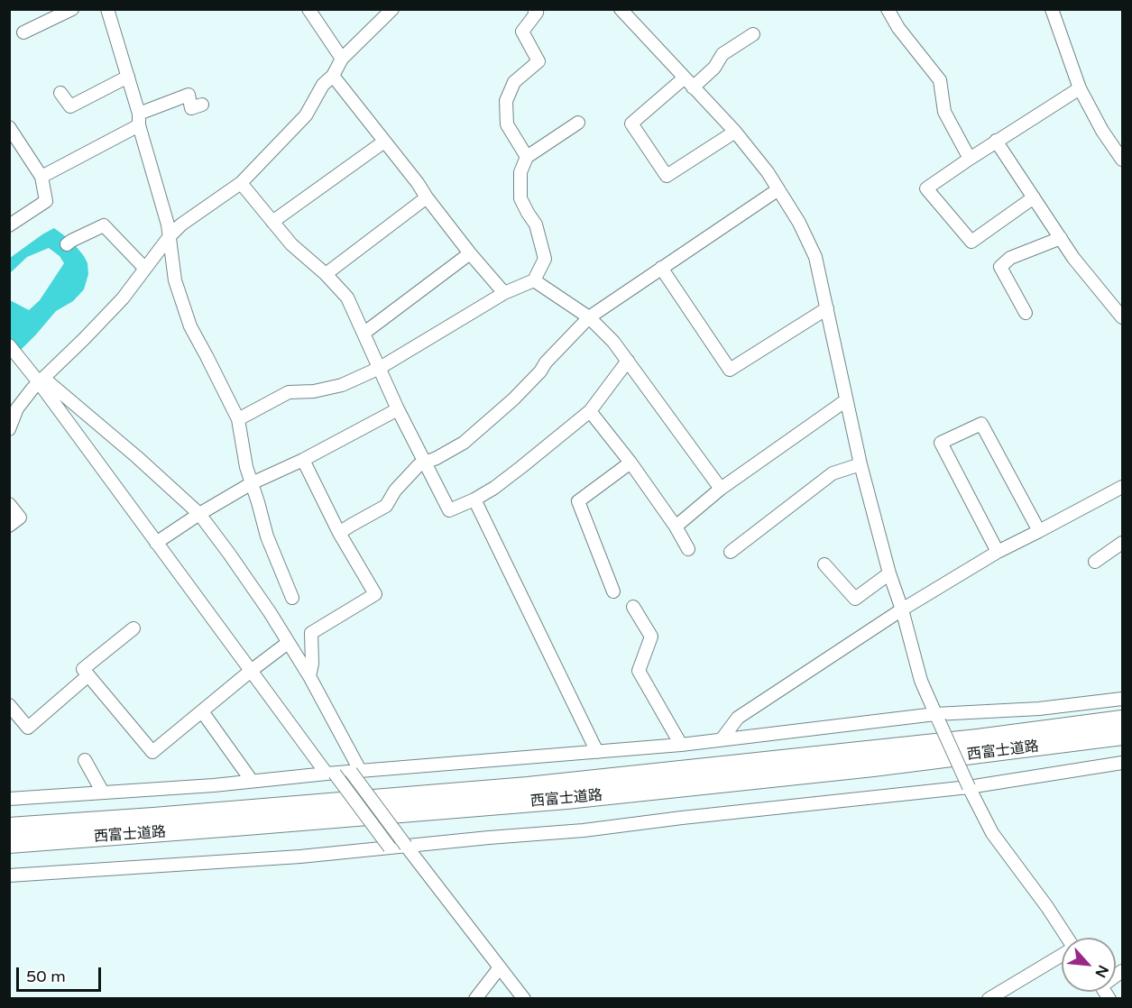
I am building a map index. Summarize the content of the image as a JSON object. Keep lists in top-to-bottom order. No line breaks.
{"streets":{"highway":["西富士道路"]},"scale_bar":"50 m","north":"bottom right"}
